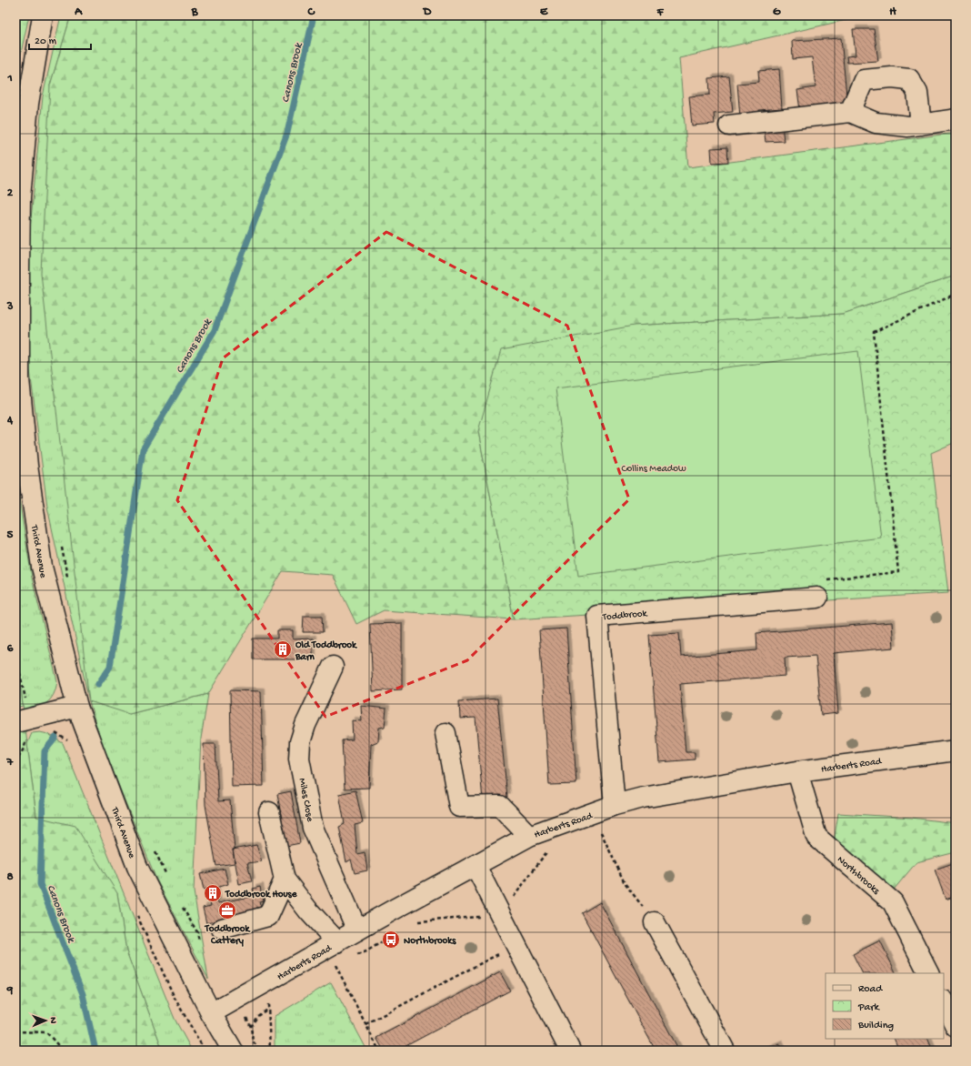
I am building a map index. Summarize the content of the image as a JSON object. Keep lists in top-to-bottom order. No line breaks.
{"streets":{"street":["Third Avenue","Toddbrook","Harberts Road","Miles Close","Northbrooks"]},"crossings":[["Third Avenue","Harberts Road"],["Toddbrook","Harberts Road"],["Harberts Road","Miles Close"],["Harberts Road","Northbrooks"]],"water":["Canons Brook"],"parks":["Collins Meadow"],"places":{"building":["Old Toddbrook Barn","Toddbrook House"],"office":["Toddbrook Cattery"],"bus stop":["Northbrooks"]},"legend":["Road","Park","Building"],"scale_bar":"20 m","north":"right","grid":{"columns":["A","B","C","D","E","F","G","H"],"rows":["1","2","3","4","5","6","7","8","9"]}}
